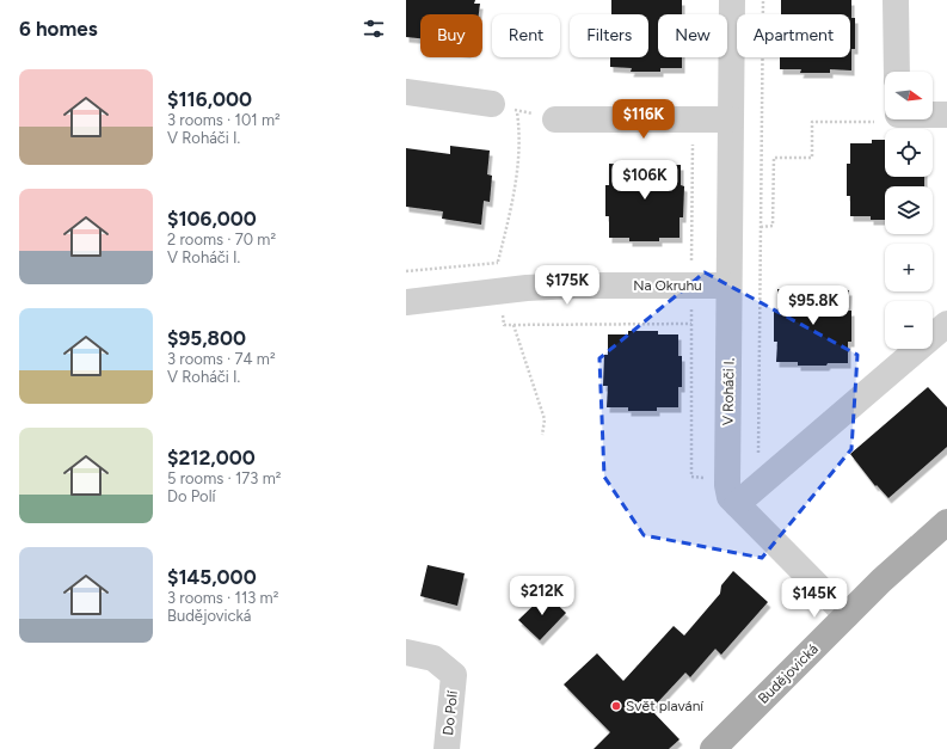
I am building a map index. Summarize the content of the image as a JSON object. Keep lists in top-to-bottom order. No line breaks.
{"streets":{"main road":["Budějovická"],"street":["Na Okruhu","V Roháči I.","Do Polí"]},"crossings":[["Na Okruhu","V Roháči I."],["V Roháči I.","Budějovická"]],"places":["Svět plavání"],"north":"right","page":{"heading":"6 homes","chip":["Buy","Rent","Filters","New","Apartment"],"list":[{"name":"$116,000","note":"3 rooms · 101 m² · V Roháči I."},{"name":"$106,000","note":"2 rooms · 70 m² · V Roháči I."},{"name":"$95,800","note":"3 rooms · 74 m² · V Roháči I."},{"name":"$212,000","note":"5 rooms · 173 m² · Do Polí"},{"name":"$145,000","note":"3 rooms · 113 m² · Budějovická"}],"map_buttons":["+","−"],"price":["$116K","$106K","$175K","$95.8K","$212K","$145K"]}}
